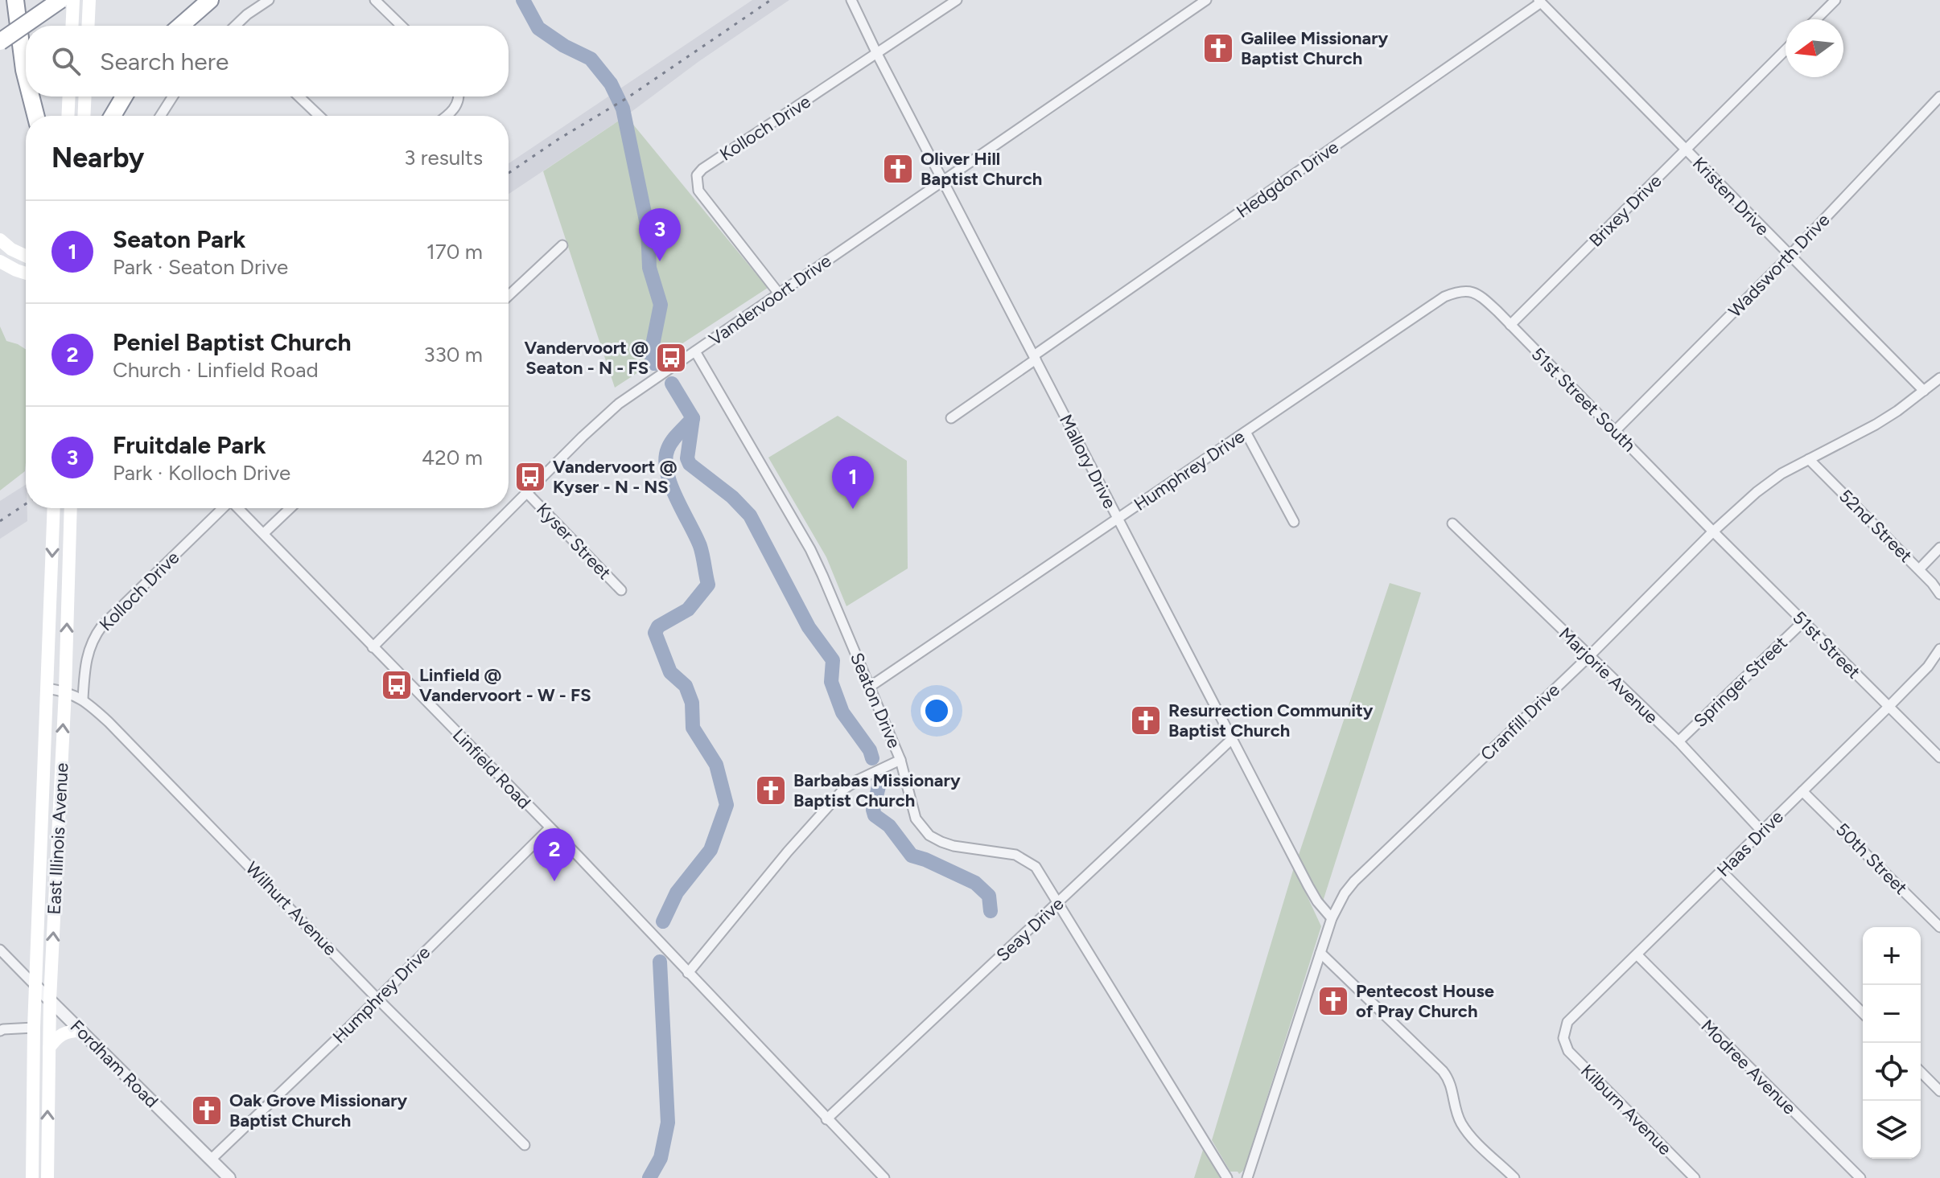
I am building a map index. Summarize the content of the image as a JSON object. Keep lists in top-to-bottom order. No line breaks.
{"streets":{"main road":["East Illinois Avenue"],"street":["Kolloch Drive","Hedgdon Drive","Kristen Drive","Brixey Drive","Wadsworth Drive","Vandervoort Drive","51st Street South","Mallory Drive","Humphrey Drive","52nd Street","Kyser Street","51st Street","Marjorie Avenue","Springer Street","Seaton Drive","Cranfill Drive","Linfield Road","Haas Drive","50th Street","Wilhurt Avenue","Seay Drive","Fordham Road","Modree Avenue","Kilburn Avenue"]},"crossings":[["Kolloch Drive","Vandervoort Drive"],["Kolloch Drive","Mallory Drive"],["Kolloch Drive","Wilhurt Avenue"],["Hedgdon Drive","Kristen Drive"],["Hedgdon Drive","Mallory Drive"],["Kristen Drive","Brixey Drive"],["Kristen Drive","Wadsworth Drive"],["Kristen Drive","Cranfill Drive"],["Brixey Drive","51st Street South"],["Wadsworth Drive","51st Street South"],["Vandervoort Drive","Mallory Drive"],["Vandervoort Drive","Kyser Street"],["Vandervoort Drive","Seaton Drive"],["Vandervoort Drive","Linfield Road"],["51st Street South","Humphrey Drive"],["51st Street South","51st Street"],["51st Street South","Cranfill Drive"],["Mallory Drive","Humphrey Drive"],["Mallory Drive","Cranfill Drive"],["Mallory Drive","Seay Drive"],["Humphrey Drive","Seaton Drive"],["Humphrey Drive","Linfield Road"],["Humphrey Drive","Wilhurt Avenue"],["Humphrey Drive","Fordham Road"],["52nd Street","Cranfill Drive"],["51st Street","Springer Street"],["51st Street","Cranfill Drive"],["51st Street","Haas Drive"],["Marjorie Avenue","Springer Street"],["Marjorie Avenue","Cranfill Drive"],["Marjorie Avenue","Haas Drive"],["Seaton Drive","Seay Drive"],["Linfield Road","Seay Drive"],["East Illinois Avenue","Wilhurt Avenue"],["East Illinois Avenue","Fordham Road"],["Haas Drive","50th Street"],["Haas Drive","Modree Avenue"],["Haas Drive","Kilburn Avenue"]],"places":{"church":["Galilee Missionary Baptist Church","Oliver Hill Baptist Church","Resurrection Community Baptist Church","Barbabas Missionary Baptist Church","Pentecost House of Pray Church","Oak Grove Missionary Baptist Church"],"bus stop":["Vandervoort @ Seaton - N - FS","Vandervoort @ Kyser - N - NS","Linfield @ Vandervoort - W - FS"]},"north":"left","page":{"search":"Search here","heading":["Nearby","3 results"],"list":[{"mark":"1","name":"Seaton Park","note":"Park · Seaton Drive","value":"170 m"},{"mark":"2","name":"Peniel Baptist Church","note":"Church · Linfield Road","value":"330 m"},{"mark":"3","name":"Fruitdale Park","note":"Park · Kolloch Drive","value":"420 m"}],"pins":["3","1","2"],"map_buttons":["+","−"]}}
